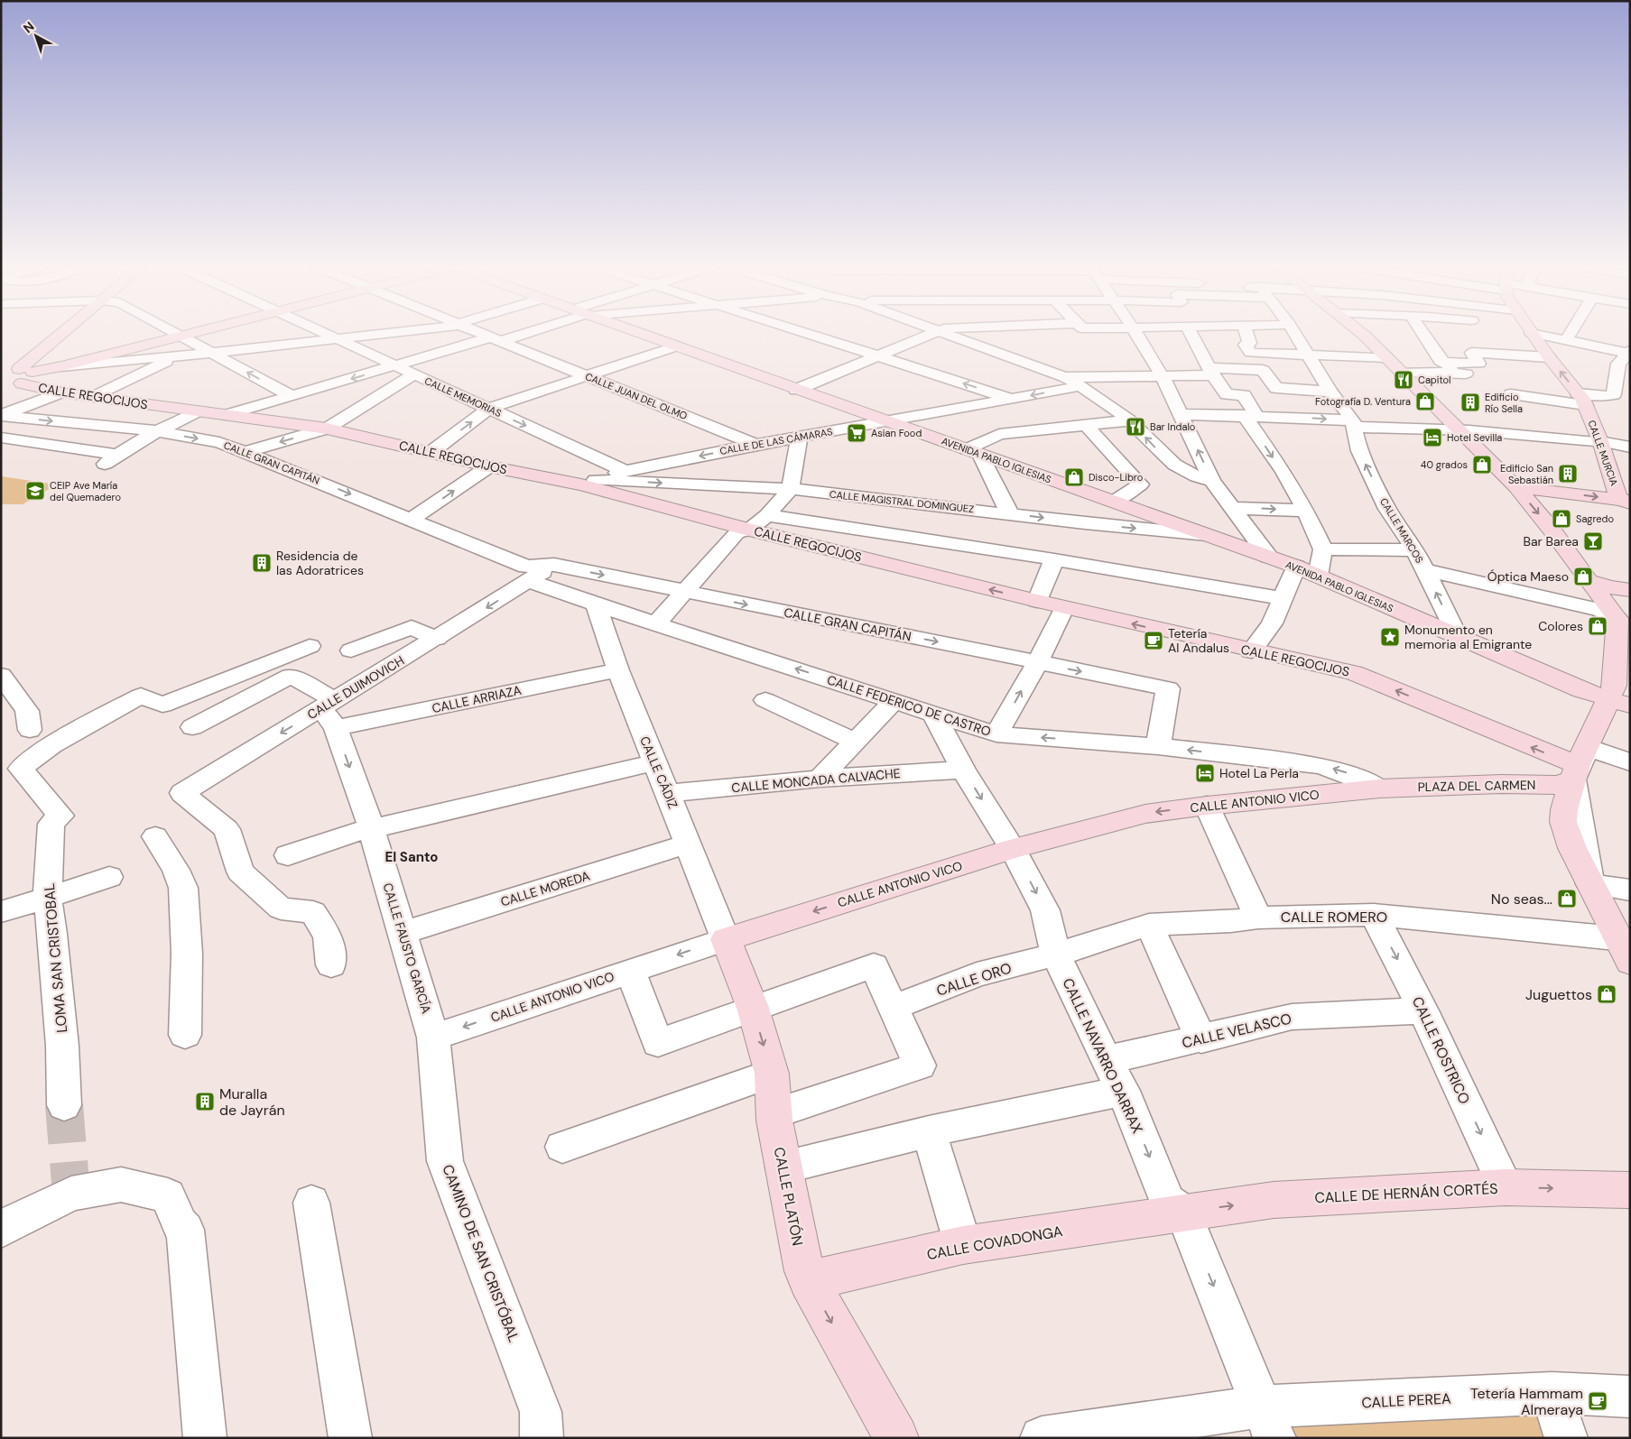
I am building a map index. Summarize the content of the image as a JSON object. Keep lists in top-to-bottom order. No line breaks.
{"streets":{"street":["CALLE REGOCIJOS","CALLE JUAN DEL OLMO","CALLE MEMORIAS","CALLE DE LAS CÁMARAS","CALLE MURCIA","AVENIDA PABLO IGLESIAS","CALLE GRAN CAPITÁN","CALLE MAGISTRAL DOMINGUEZ","CALLE MARCOS","CALLE DUIMOVICH","CALLE ARRIAZA","CALLE FEDERICO DE CASTRO","CALLE CÁDIZ","CALLE MONCADA CALVACHE","PLAZA DEL CARMEN","CALLE ANTONIO VICO","CALLE MOREDA","CALLE ROMERO","CALLE FAUSTO GARCÍA","LOMA SAN CRISTOBAL","CALLE ORO","CALLE VELASCO","CALLE ROSTRICO","CALLE NAVARRO DARRAX","CALLE DE HERNÁN CORTÉS","CALLE PLATÓN","CALLE COVADONGA","CAMINO DE SAN CRISTÓBAL","CALLE PEREA"]},"crossings":[["CALLE REGOCIJOS","CALLE DE LAS CÁMARAS"],["CALLE REGOCIJOS","CALLE MAGISTRAL DOMINGUEZ"],["CALLE REGOCIJOS","PLAZA DEL CARMEN"],["CALLE JUAN DEL OLMO","CALLE DE LAS CÁMARAS"],["CALLE MEMORIAS","CALLE DE LAS CÁMARAS"],["CALLE DE LAS CÁMARAS","AVENIDA PABLO IGLESIAS"],["CALLE DE LAS CÁMARAS","CALLE MAGISTRAL DOMINGUEZ"],["AVENIDA PABLO IGLESIAS","CALLE MAGISTRAL DOMINGUEZ"],["AVENIDA PABLO IGLESIAS","CALLE MARCOS"],["CALLE GRAN CAPITÁN","CALLE DUIMOVICH"],["CALLE GRAN CAPITÁN","CALLE FEDERICO DE CASTRO"],["CALLE DUIMOVICH","CALLE ARRIAZA"],["CALLE DUIMOVICH","CALLE FEDERICO DE CASTRO"],["CALLE DUIMOVICH","CALLE FAUSTO GARCÍA"],["CALLE ARRIAZA","CALLE CÁDIZ"],["CALLE ARRIAZA","CALLE FAUSTO GARCÍA"],["CALLE FEDERICO DE CASTRO","CALLE CÁDIZ"],["CALLE FEDERICO DE CASTRO","PLAZA DEL CARMEN"],["CALLE FEDERICO DE CASTRO","CALLE ANTONIO VICO"],["CALLE FEDERICO DE CASTRO","CALLE NAVARRO DARRAX"],["CALLE CÁDIZ","CALLE MONCADA CALVACHE"],["CALLE CÁDIZ","CALLE ANTONIO VICO"],["CALLE CÁDIZ","CALLE MOREDA"],["CALLE CÁDIZ","CALLE PLATÓN"],["CALLE MONCADA CALVACHE","CALLE NAVARRO DARRAX"],["PLAZA DEL CARMEN","CALLE ANTONIO VICO"],["CALLE ANTONIO VICO","CALLE FAUSTO GARCÍA"],["CALLE ANTONIO VICO","CALLE NAVARRO DARRAX"],["CALLE ANTONIO VICO","CALLE PLATÓN"],["CALLE ANTONIO VICO","CAMINO DE SAN CRISTÓBAL"],["CALLE MOREDA","CALLE FAUSTO GARCÍA"],["CALLE ROMERO","CALLE ORO"],["CALLE ROMERO","CALLE ROSTRICO"],["CALLE ROMERO","CALLE NAVARRO DARRAX"],["CALLE FAUSTO GARCÍA","CAMINO DE SAN CRISTÓBAL"],["CALLE ORO","CALLE NAVARRO DARRAX"],["CALLE VELASCO","CALLE ROSTRICO"],["CALLE VELASCO","CALLE NAVARRO DARRAX"],["CALLE ROSTRICO","CALLE DE HERNÁN CORTÉS"],["CALLE NAVARRO DARRAX","CALLE DE HERNÁN CORTÉS"],["CALLE NAVARRO DARRAX","CALLE COVADONGA"],["CALLE NAVARRO DARRAX","CALLE PEREA"],["CALLE DE HERNÁN CORTÉS","CALLE COVADONGA"],["CALLE PLATÓN","CALLE COVADONGA"]],"one_way":["CALLE MEMORIAS","CALLE DE HERNÁN CORTÉS","CALLE PLATÓN"],"districts":["El Santo"],"places":{"restaurant":["Capitol","Bar Indalo"],"shop":["Fotografía D. Ventura","40 grados","Disco-Libro","Sagredo","Óptica Maeso","Colores","No seas...","Juguettos"],"building":["Edificio Río Sella","Edificio San Sebastián","Residencia de las Adoratrices","Muralla de Jayrán"],"supermarket":["Asian Food"],"hotel":["Hotel Sevilla","Hotel La Perla"],"school or university":["CEIP Ave María del Quemadero"],"bar":["Bar Barea"],"place":["Monumento en memoria al Emigrante"],"cafe":["Tetería Al Andalus","Tetería Hammam Almeraya"]},"north":"top left"}
